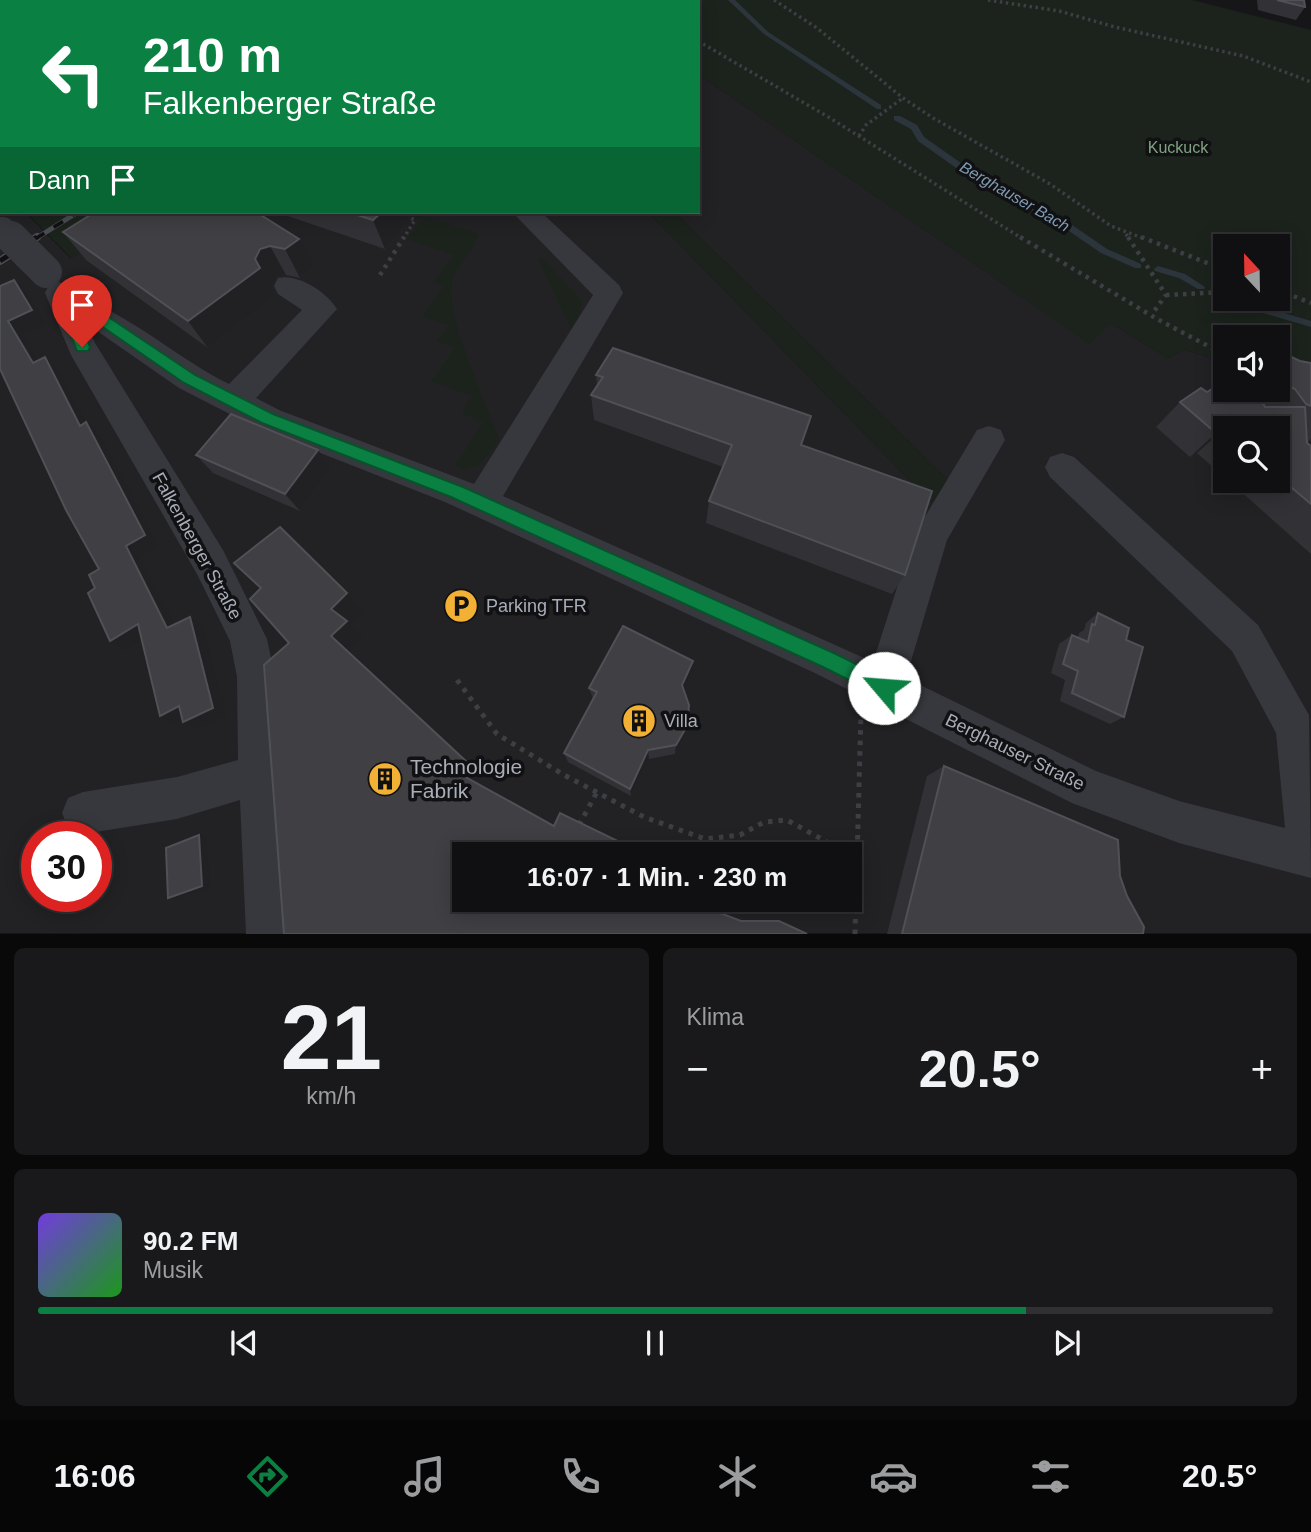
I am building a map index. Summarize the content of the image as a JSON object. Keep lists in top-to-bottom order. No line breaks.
{"streets":{"street":["Falkenberger Straße","Berghauser Straße"]},"crossings":[["Falkenberger Straße","Berghauser Straße"]],"water":["Berghauser Bach"],"parks":["Kuckuck"],"places":{"parking":["Parking TFR"],"building":["Villa","Technologie Fabrik"]},"north":"top","page":{"turn":["210 m","Falkenberger Straße"],"then":"Dann","limit":"30","trip":"16:07 · 1 Min. · 230 m","tile":[["21","km/h"],"Klima"],"heat":["−","20.5°","+"],"song":["90.2 FM","Musik"],"tabs":["16:06","20.5°"]}}
